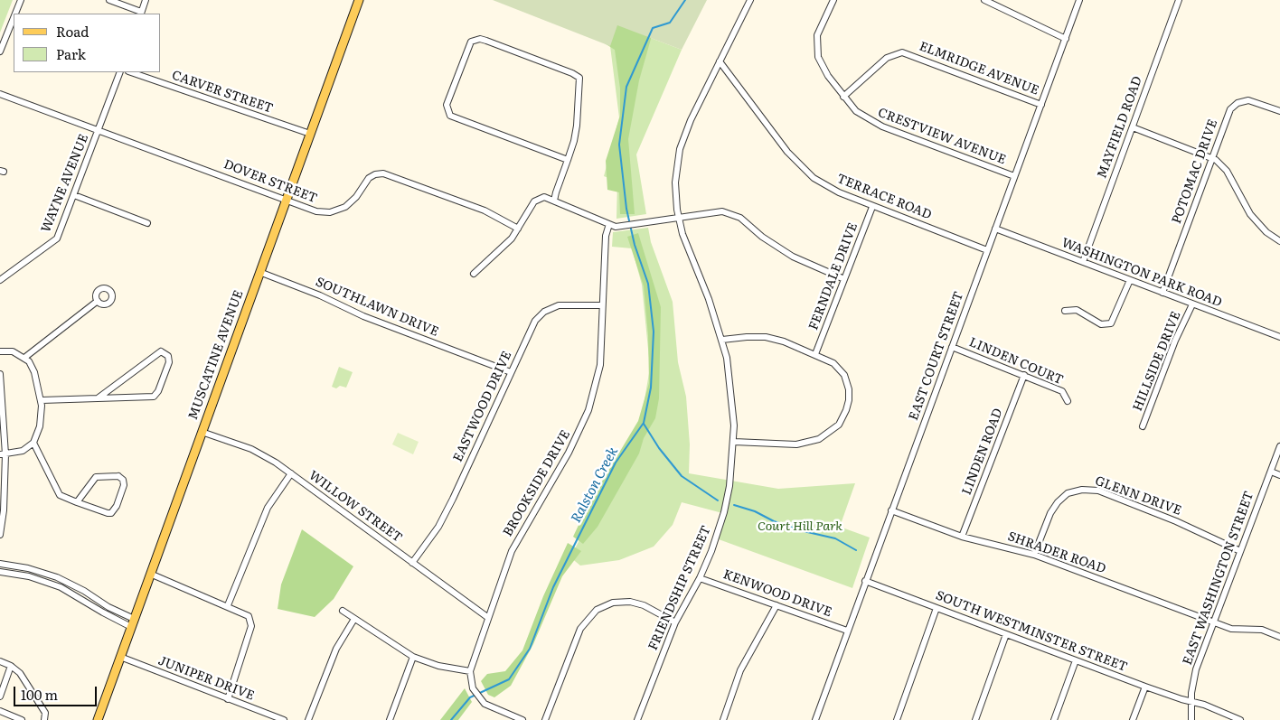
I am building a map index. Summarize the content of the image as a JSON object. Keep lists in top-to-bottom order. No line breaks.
{"streets":{"main road":["MUSCATINE AVENUE"],"street":["ELMRIDGE AVENUE","CARVER STREET","MAYFIELD ROAD","CRESTVIEW AVENUE","POTOMAC DRIVE","DOVER STREET","WAYNE AVENUE","TERRACE ROAD","WASHINGTON PARK ROAD","FERNDALE DRIVE","SOUTHLAWN DRIVE","EAST COURT STREET","LINDEN COURT","HILLSIDE DRIVE","EASTWOOD DRIVE","LINDEN ROAD","BROOKSIDE DRIVE","GLENN DRIVE","WILLOW STREET","SHRADER ROAD","EAST WASHINGTON STREET","FRIENDSHIP STREET","KENWOOD DRIVE","SOUTH WESTMINSTER STREET","JUNIPER DRIVE"]},"crossings":[["ELMRIDGE AVENUE","CRESTVIEW AVENUE"],["ELMRIDGE AVENUE","EAST COURT STREET"],["CARVER STREET","MUSCATINE AVENUE"],["MAYFIELD ROAD","WASHINGTON PARK ROAD"],["CRESTVIEW AVENUE","EAST COURT STREET"],["POTOMAC DRIVE","WASHINGTON PARK ROAD"],["DOVER STREET","WAYNE AVENUE"],["DOVER STREET","MUSCATINE AVENUE"],["TERRACE ROAD","FERNDALE DRIVE"],["TERRACE ROAD","EAST COURT STREET"],["TERRACE ROAD","FRIENDSHIP STREET"],["WASHINGTON PARK ROAD","EAST COURT STREET"],["WASHINGTON PARK ROAD","HILLSIDE DRIVE"],["SOUTHLAWN DRIVE","MUSCATINE AVENUE"],["SOUTHLAWN DRIVE","EASTWOOD DRIVE"],["MUSCATINE AVENUE","WILLOW STREET"],["MUSCATINE AVENUE","JUNIPER DRIVE"],["EAST COURT STREET","LINDEN COURT"],["EAST COURT STREET","SHRADER ROAD"],["EAST COURT STREET","KENWOOD DRIVE"],["EAST COURT STREET","SOUTH WESTMINSTER STREET"],["LINDEN COURT","LINDEN ROAD"],["EASTWOOD DRIVE","BROOKSIDE DRIVE"],["EASTWOOD DRIVE","WILLOW STREET"],["LINDEN ROAD","SHRADER ROAD"],["BROOKSIDE DRIVE","WILLOW STREET"],["GLENN DRIVE","SHRADER ROAD"],["GLENN DRIVE","EAST WASHINGTON STREET"],["SHRADER ROAD","EAST WASHINGTON STREET"],["EAST WASHINGTON STREET","SOUTH WESTMINSTER STREET"],["FRIENDSHIP STREET","KENWOOD DRIVE"]],"water":["Ralston Creek"],"parks":["Court Hill Park"],"legend":["Road","Park"],"scale_bar":"100 m"}
